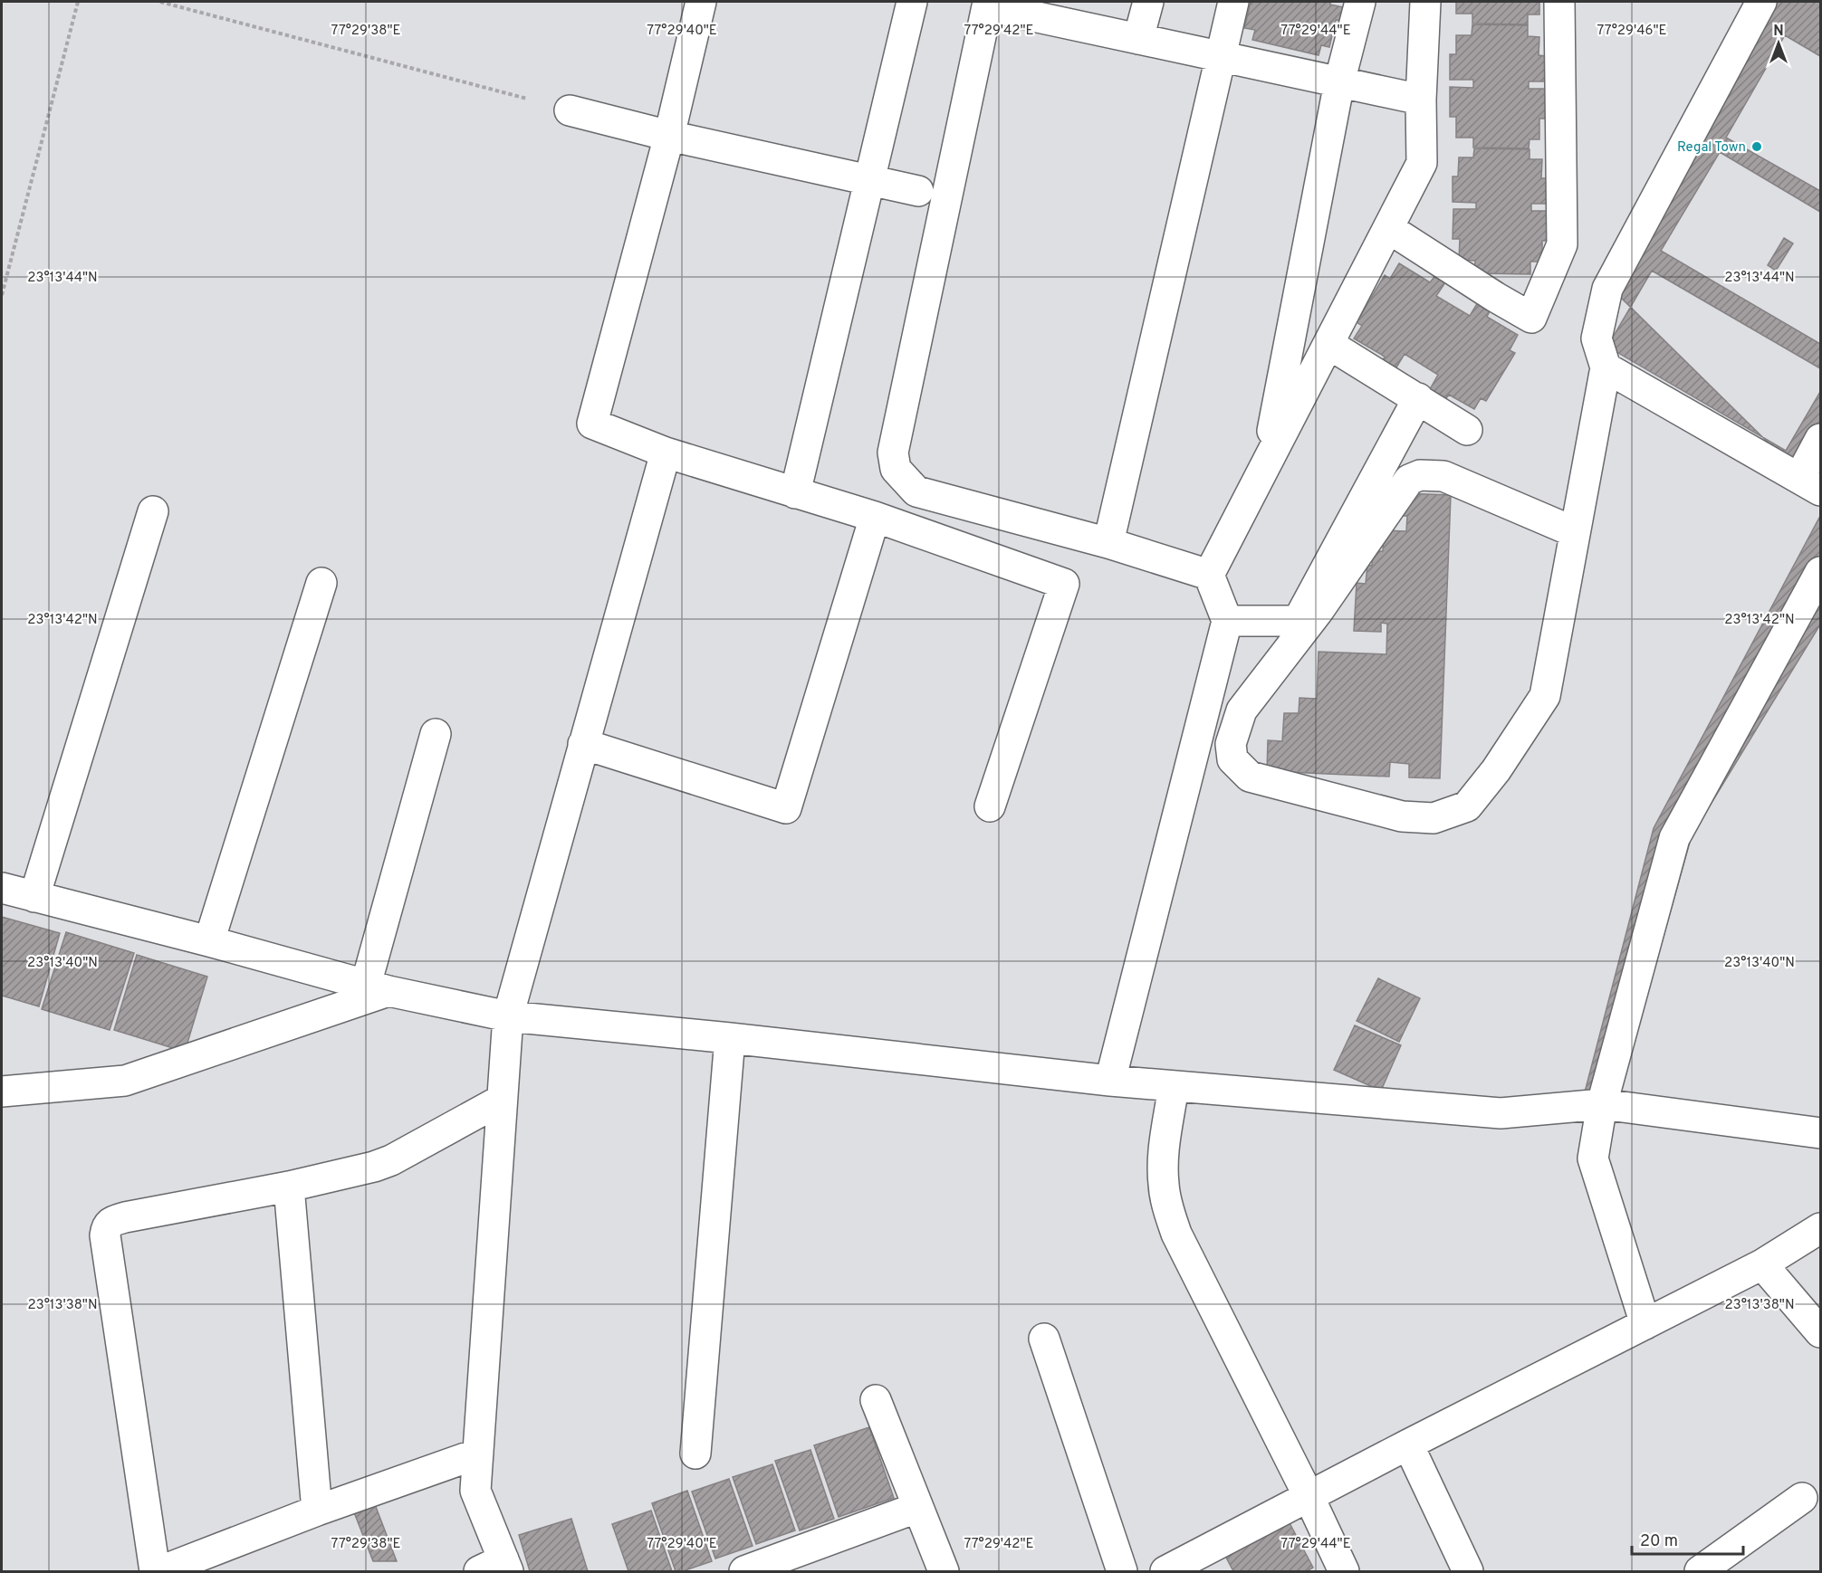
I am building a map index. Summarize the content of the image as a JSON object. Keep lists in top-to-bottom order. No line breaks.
{"places":["Regal Town"],"scale_bar":"20 m","north":"top","coordinates":["77°29'38\"E","77°29'40\"E","77°29'42\"E","77°29'44\"E","77°29'46\"E","23°13'44\"N","23°13'42\"N","23°13'40\"N","23°13'38\"N"]}
